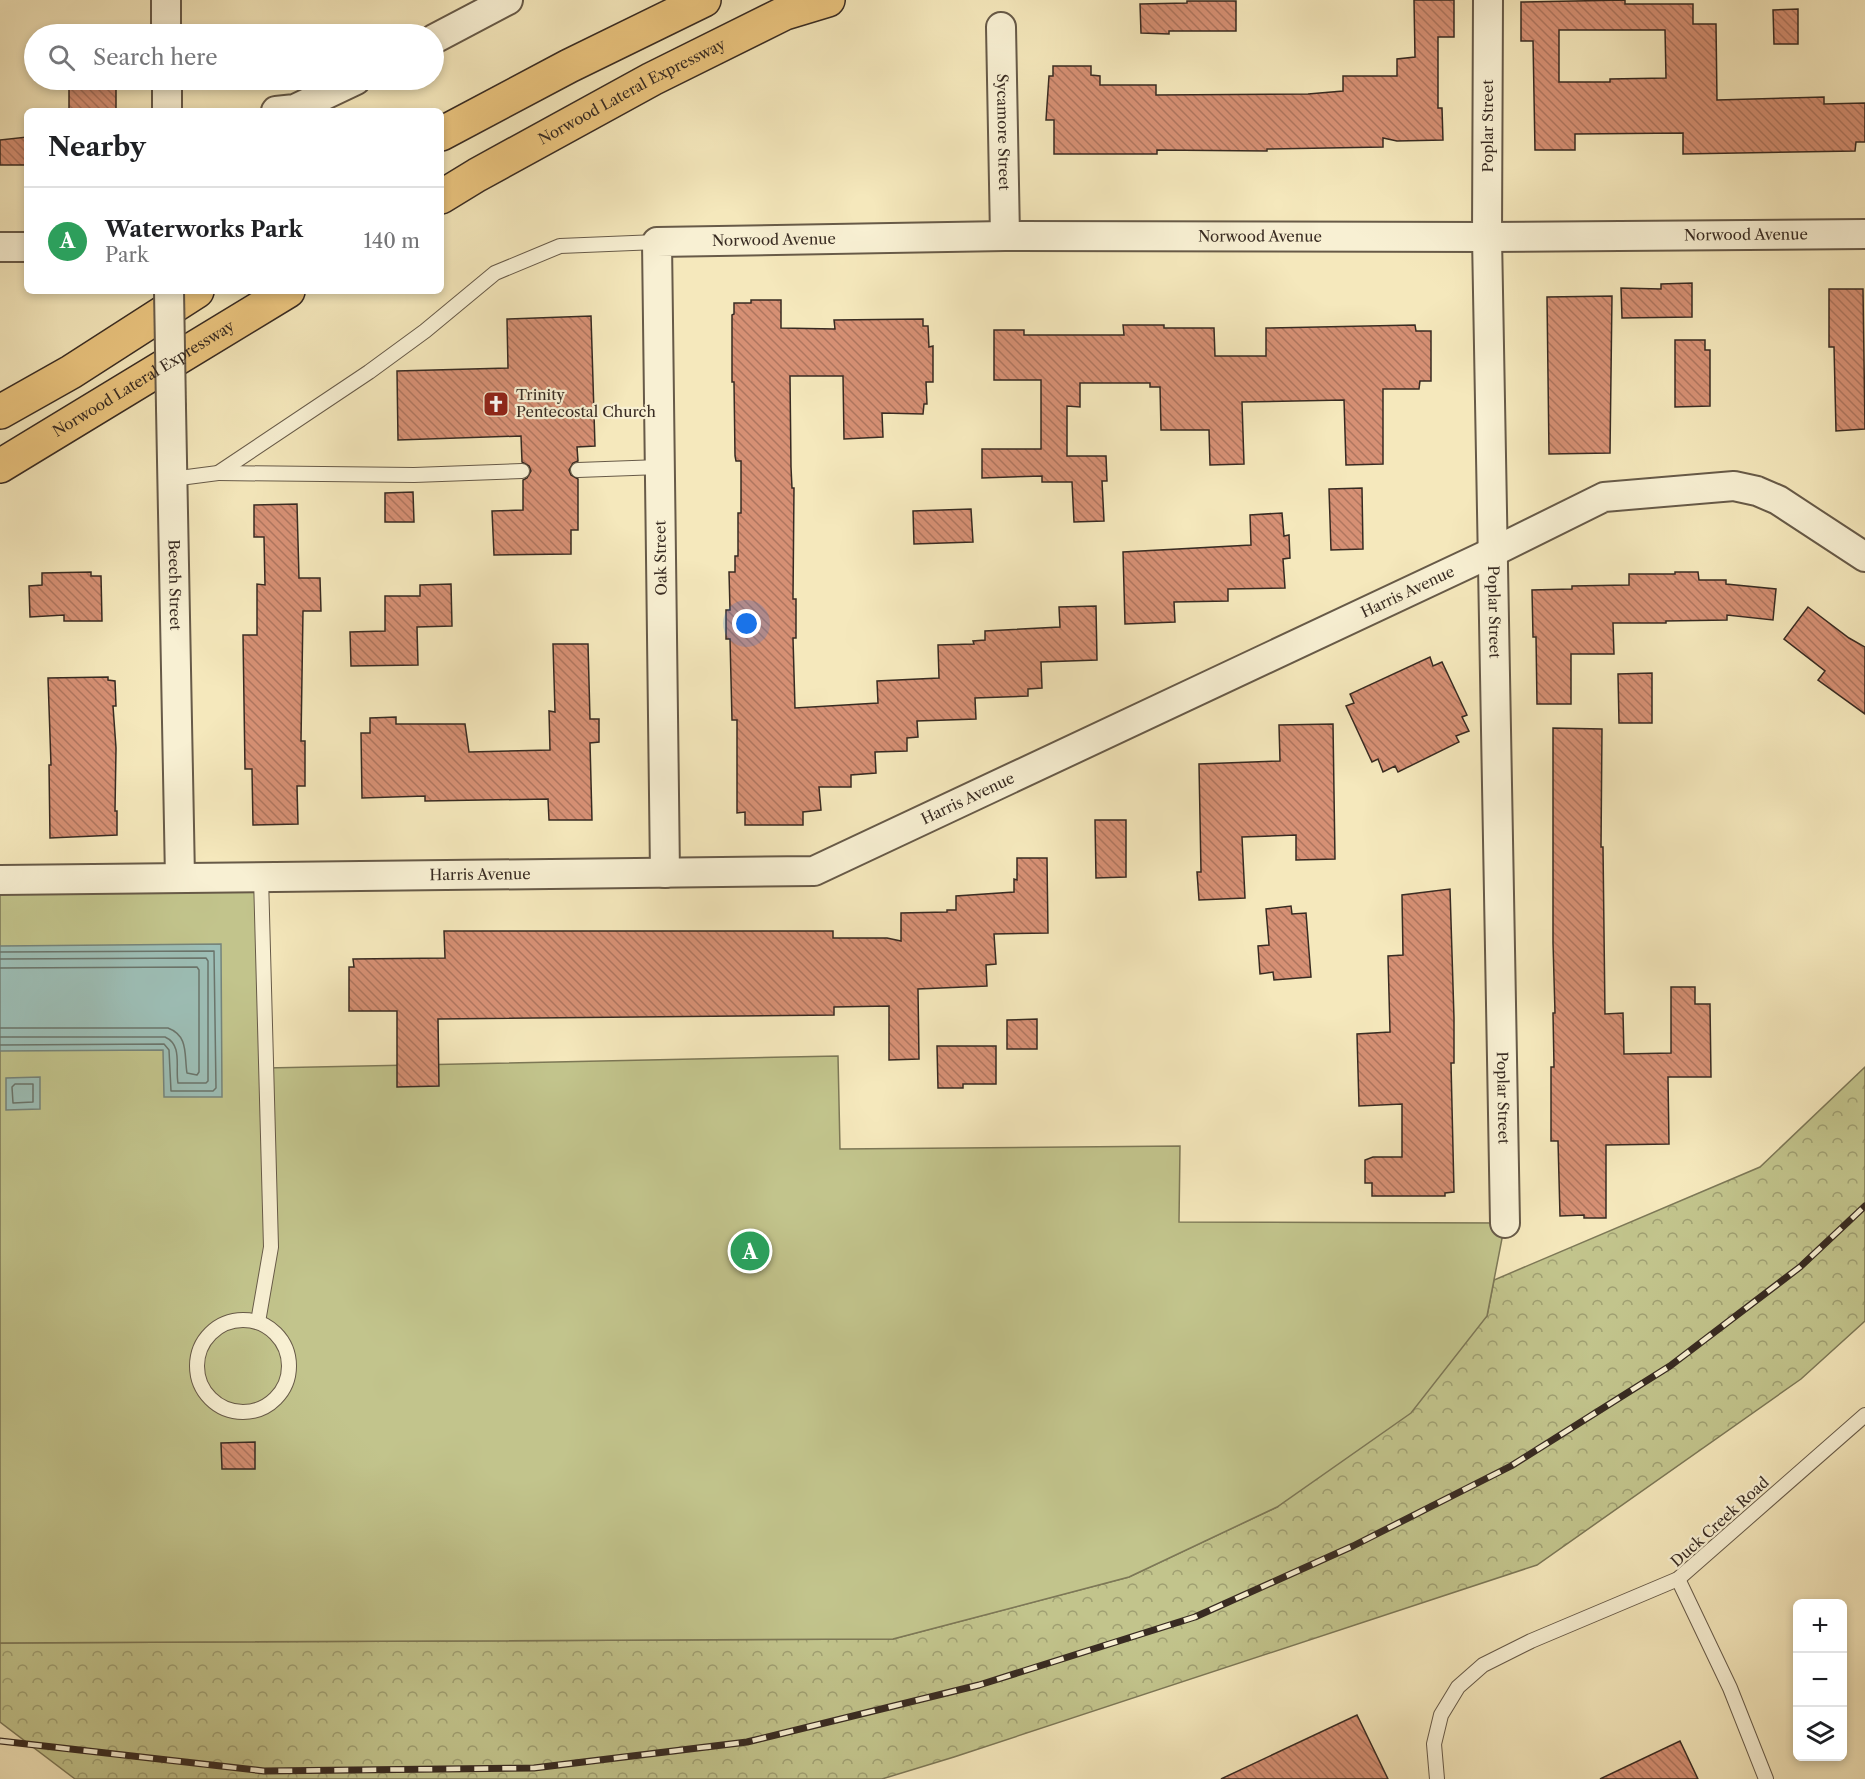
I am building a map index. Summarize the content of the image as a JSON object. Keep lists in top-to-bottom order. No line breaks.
{"streets":{"highway":["Norwood Lateral Expressway"],"street":["Poplar Street","Sycamore Street","Norwood Avenue","Oak Street","Beech Street","Harris Avenue"],"lane":["Duck Creek Road"]},"crossings":[["Poplar Street","Norwood Avenue"],["Poplar Street","Harris Avenue"],["Sycamore Street","Norwood Avenue"],["Norwood Avenue","Oak Street"],["Oak Street","Harris Avenue"],["Beech Street","Harris Avenue"]],"places":{"church":["Trinity Pentecostal Church"]},"page":{"search":"Search here","heading":"Nearby","list":[{"mark":"A","name":"Waterworks Park","note":"Park","value":"140 m"}],"pins":"A","map_buttons":["+","−"]}}
